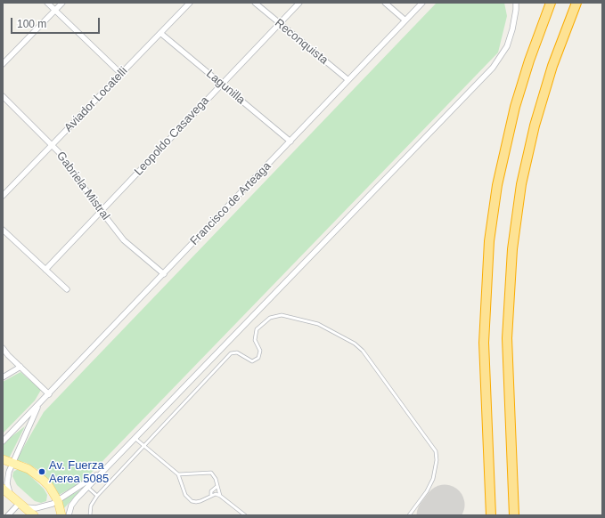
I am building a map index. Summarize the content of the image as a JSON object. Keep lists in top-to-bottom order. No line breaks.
{"streets":{"street":["Reconquista","Lagunilla","Aviador Locatelli","Leopoldo Casavega","Gabriela Mistral","Francisco de Arteaga"]},"crossings":[["Reconquista","Leopoldo Casavega"],["Reconquista","Francisco de Arteaga"],["Lagunilla","Aviador Locatelli"],["Lagunilla","Leopoldo Casavega"],["Lagunilla","Francisco de Arteaga"],["Aviador Locatelli","Gabriela Mistral"],["Leopoldo Casavega","Gabriela Mistral"],["Gabriela Mistral","Francisco de Arteaga"]],"places":["Av. Fuerza Aerea 5085"],"scale_bar":"100 m"}
